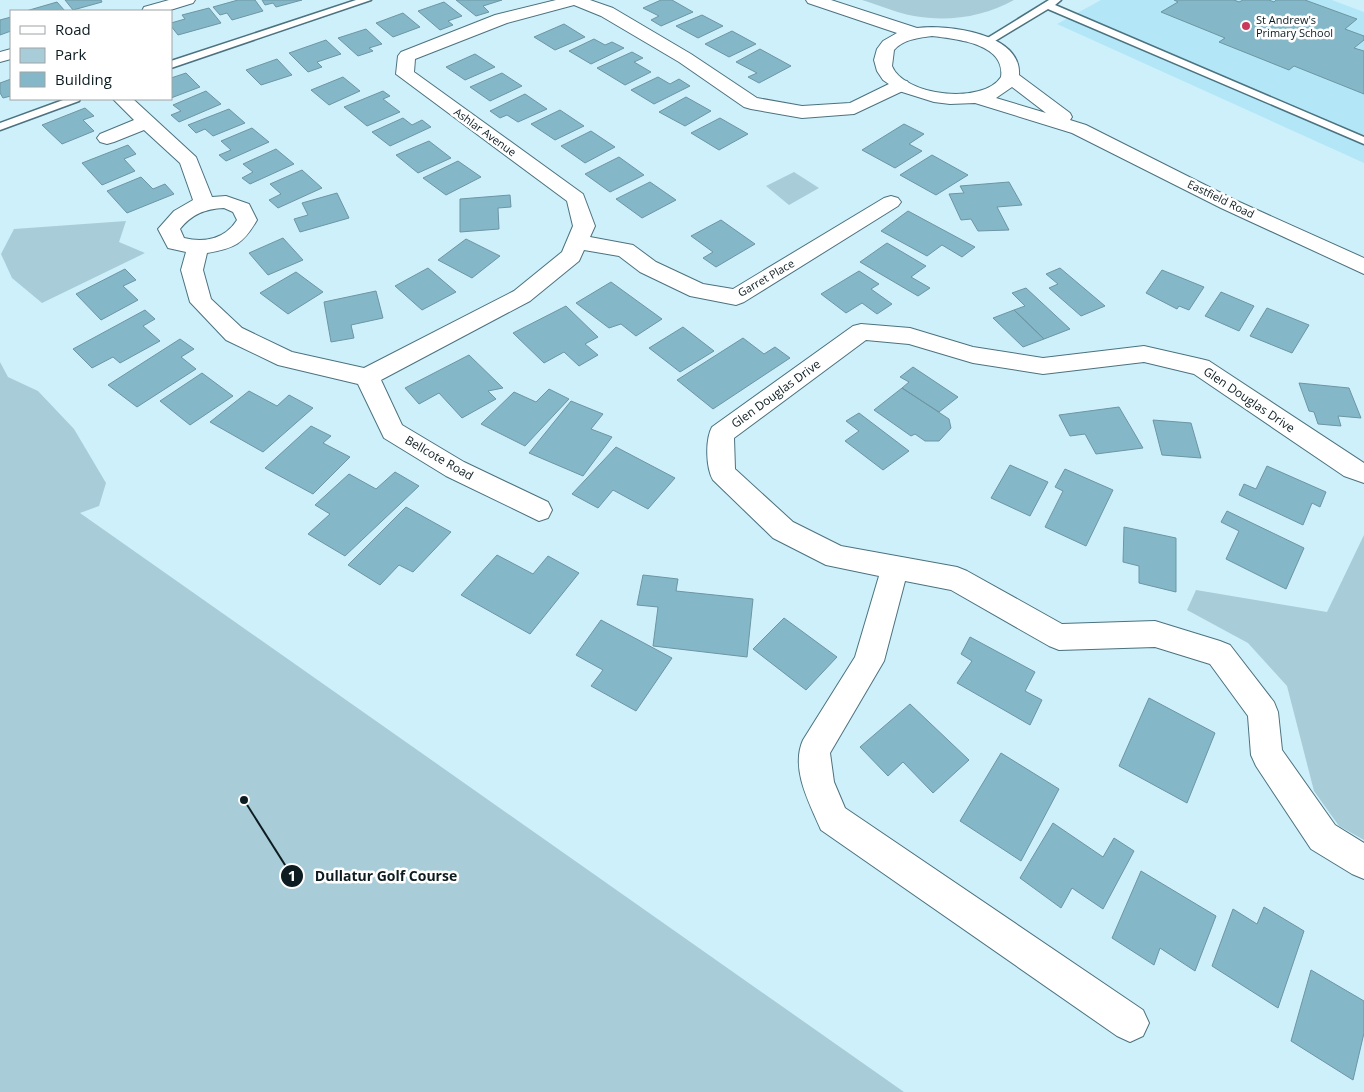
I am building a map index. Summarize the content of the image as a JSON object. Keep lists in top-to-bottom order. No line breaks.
{"streets":{"street":["Ashlar Avenue","Eastfield Road","Garret Place","Glen Douglas Drive","Bellcote Road"]},"crossings":[["Ashlar Avenue","Eastfield Road"],["Ashlar Avenue","Garret Place"],["Ashlar Avenue","Bellcote Road"]],"places":["St Andrew's Primary School","Dullatur Golf Course"],"legend":["Road","Park","Building"]}
